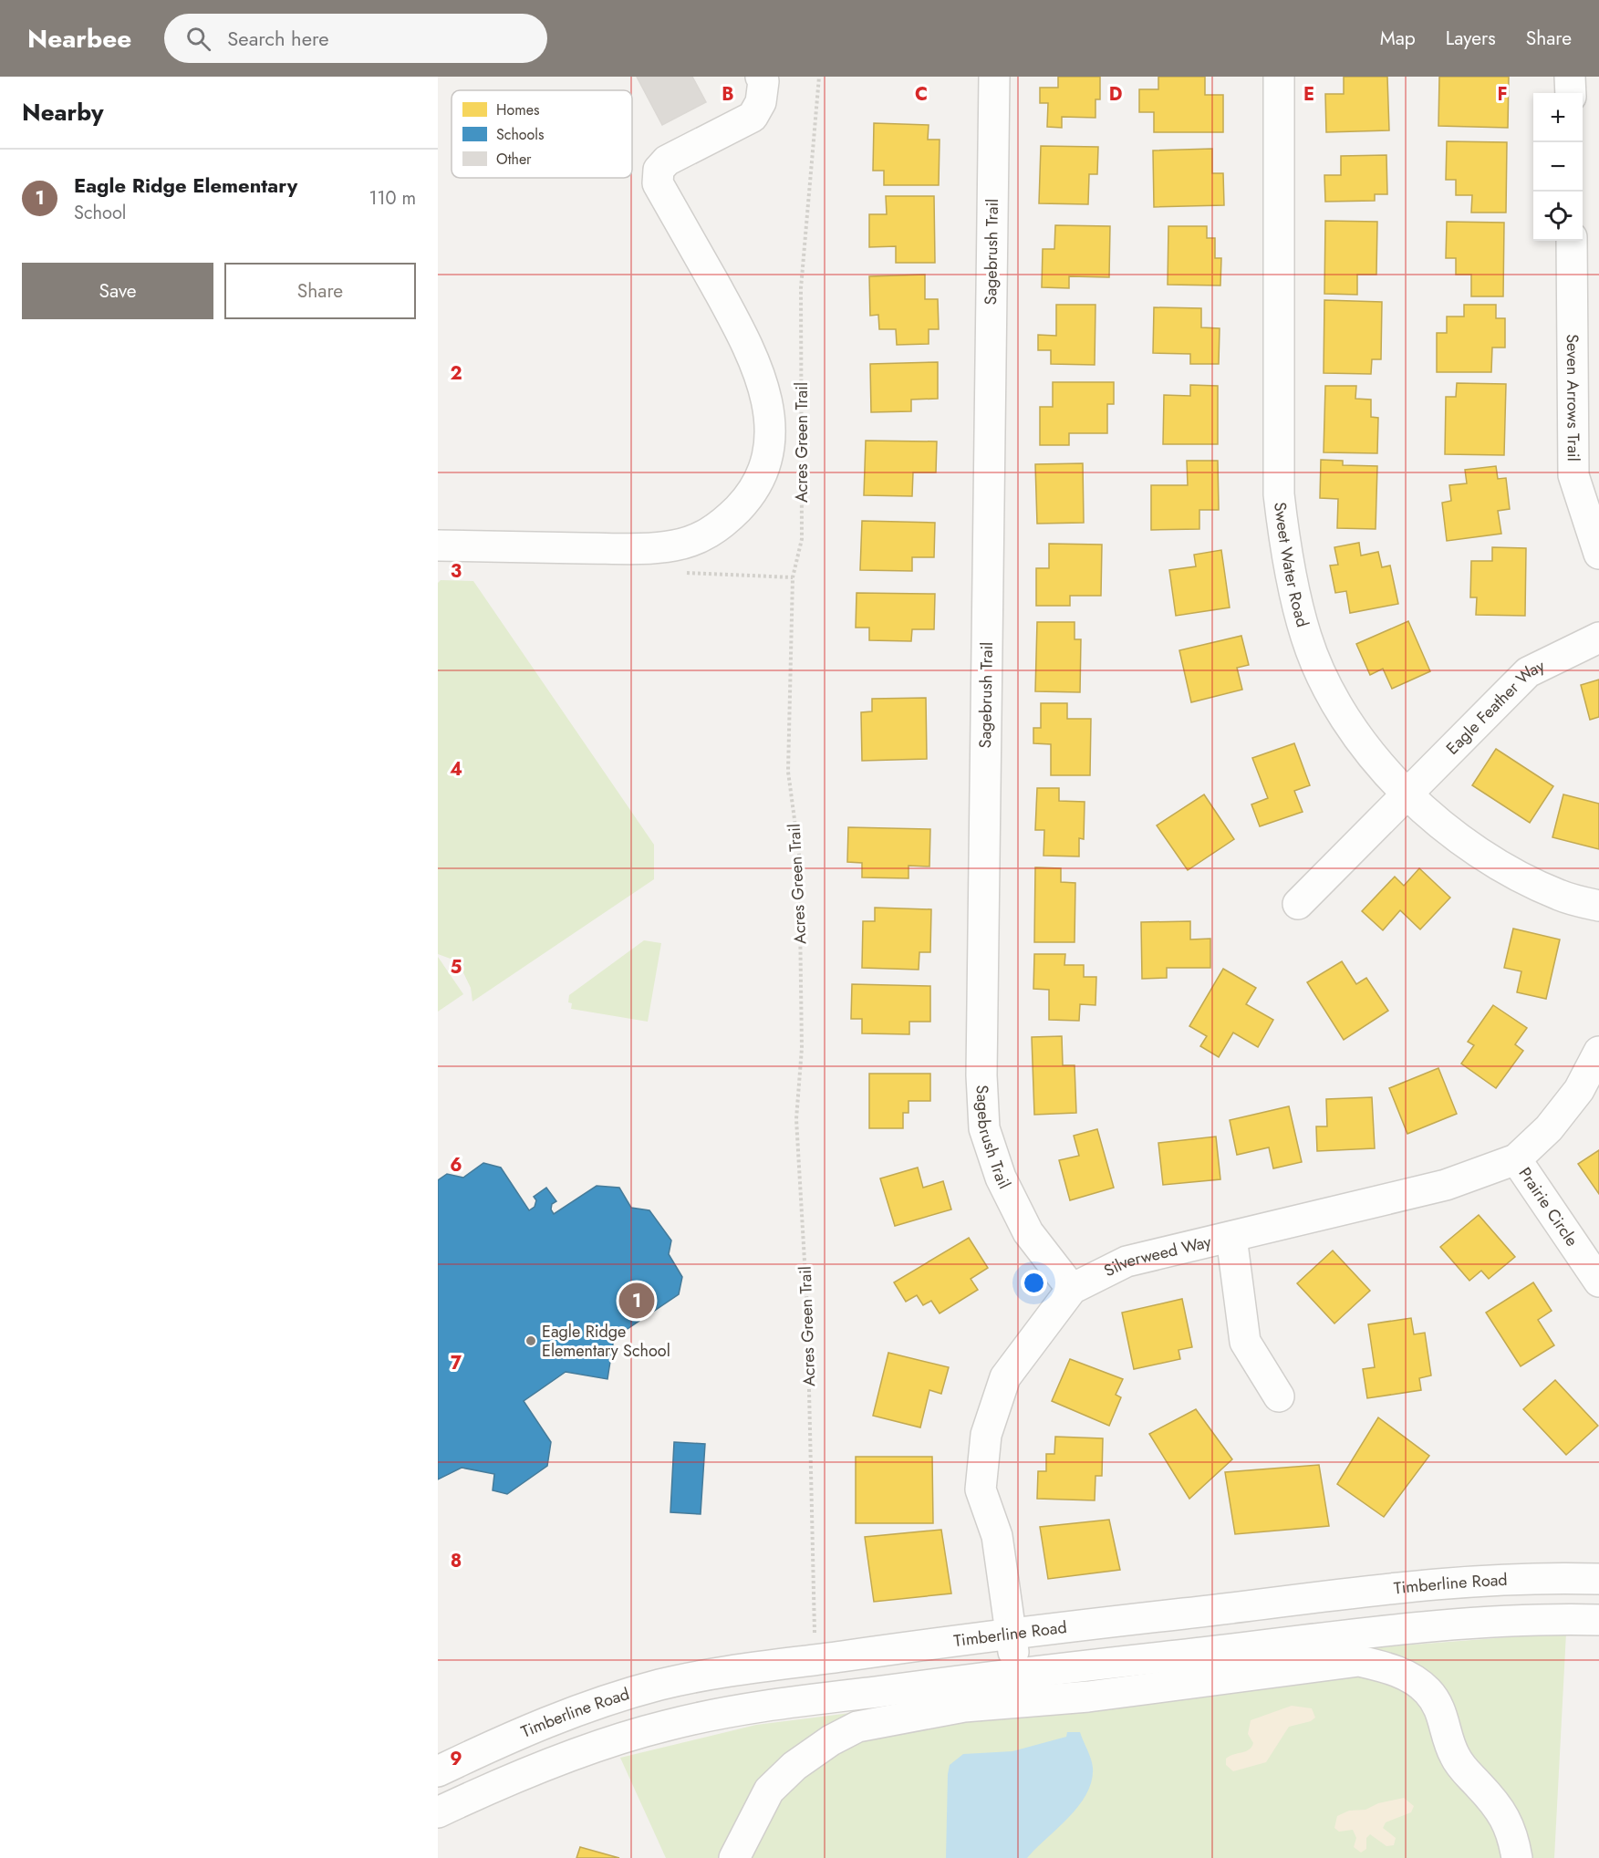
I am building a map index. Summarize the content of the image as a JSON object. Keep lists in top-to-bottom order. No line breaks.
{"streets":{"street":["Sagebrush Trail","Seven Arrows Trail","Sweet Water Road","Eagle Feather Way","Prairie Circle","Silverweed Way","Timberline Road"],"path":["Acres Green Trail"]},"crossings":[["Sagebrush Trail","Silverweed Way"],["Acres Green Trail","Timberline Road"],["Sweet Water Road","Eagle Feather Way"],["Prairie Circle","Silverweed Way"],["Silverweed Way","Timberline Road"]],"places":["Eagle Ridge Elementary School"],"legend":["Homes","Schools","Other"],"page":{"header":"Nearbee","search":"Search here","nav":["Map","Layers","Share"],"heading":"Nearby","map_buttons":["+","−"],"list":[{"mark":"1","name":"Eagle Ridge Elementary","note":"School","value":"110 m"}],"buttons":["Save","Share"],"pins":"1"},"grid":{"columns":["B","C","D","E","F"],"rows":["2","3","4","5","6","7","8","9"]}}
